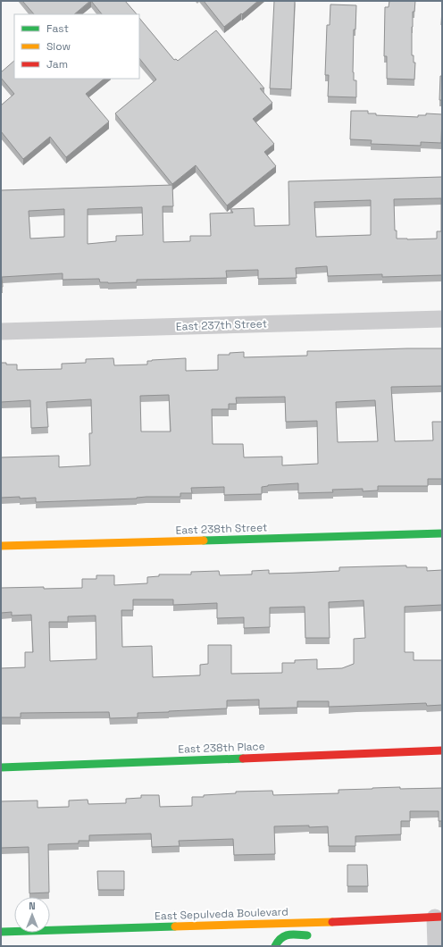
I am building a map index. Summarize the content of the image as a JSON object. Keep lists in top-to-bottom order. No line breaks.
{"streets":{"street":["East 237th Street","East 238th Street","East 238th Place","East Sepulveda Boulevard"]},"legend":["Fast","Slow","Jam"],"north":"top"}
